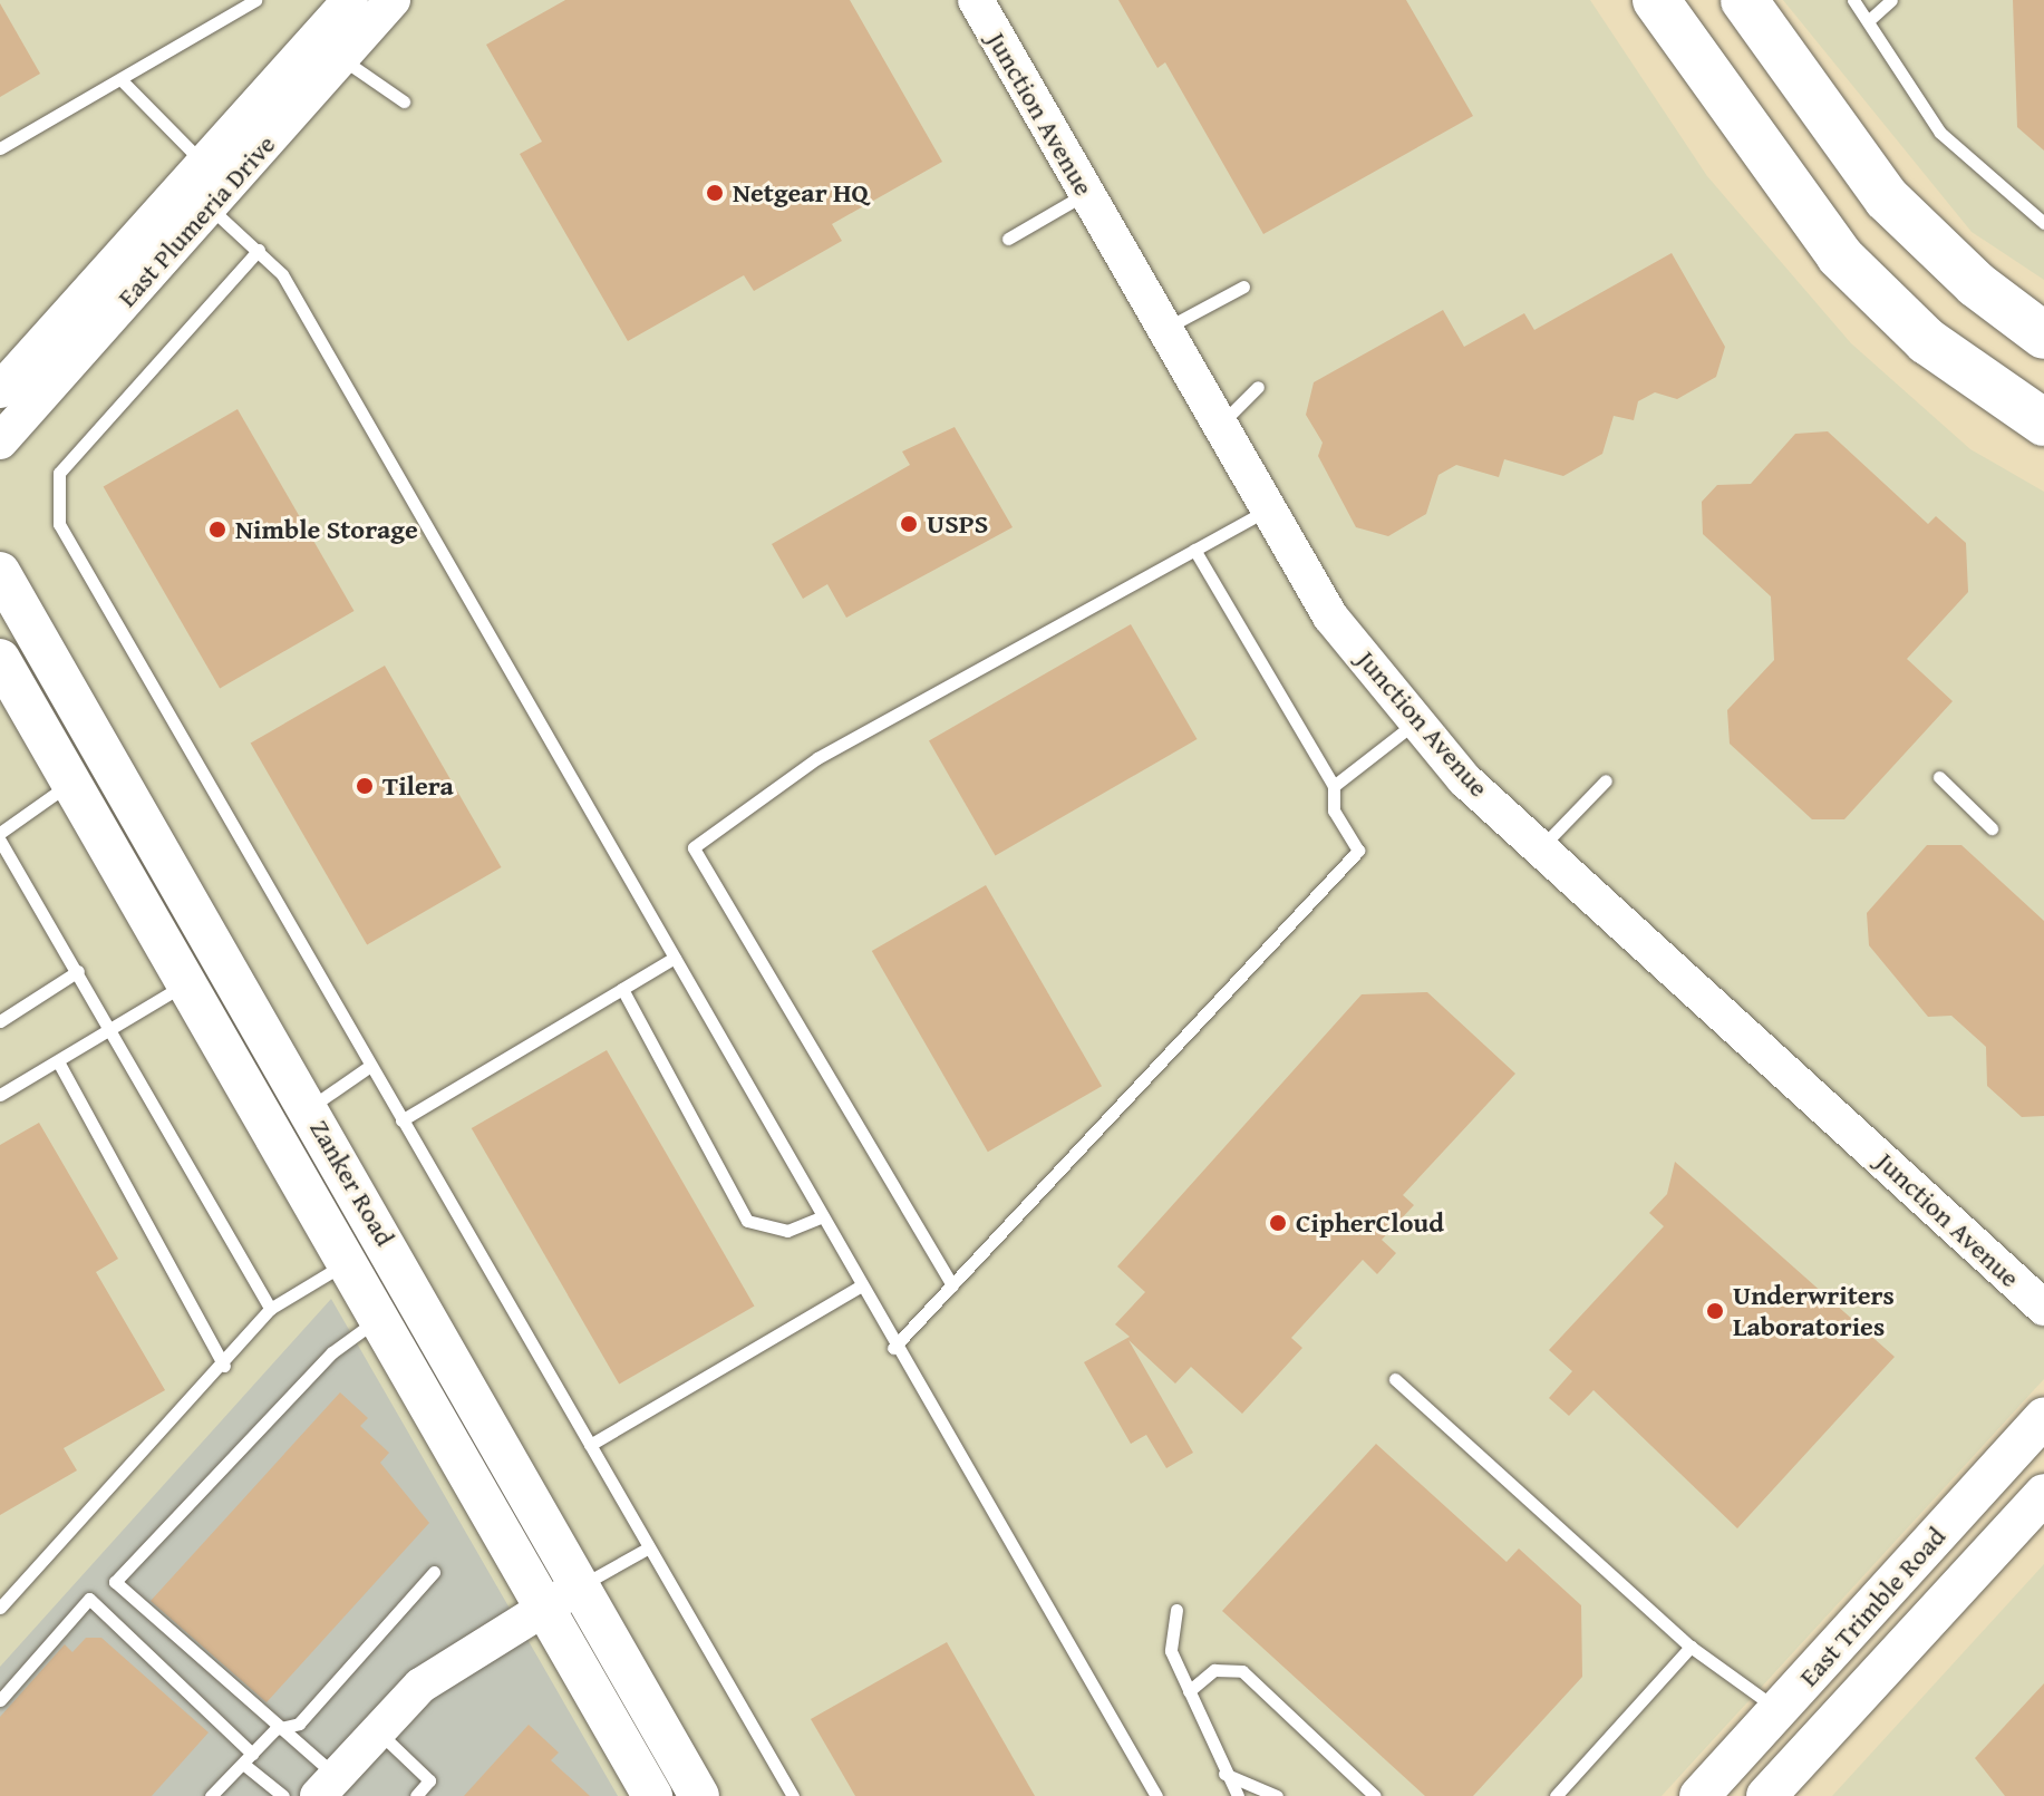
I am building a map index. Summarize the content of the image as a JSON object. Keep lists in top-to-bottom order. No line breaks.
{"streets":{"main road":["Junction Avenue","East Plumeria Drive","Zanker Road","East Trimble Road"]},"places":["Netgear HQ","USPS","Nimble Storage","Tilera","CipherCloud","Underwriters Laboratories"]}
